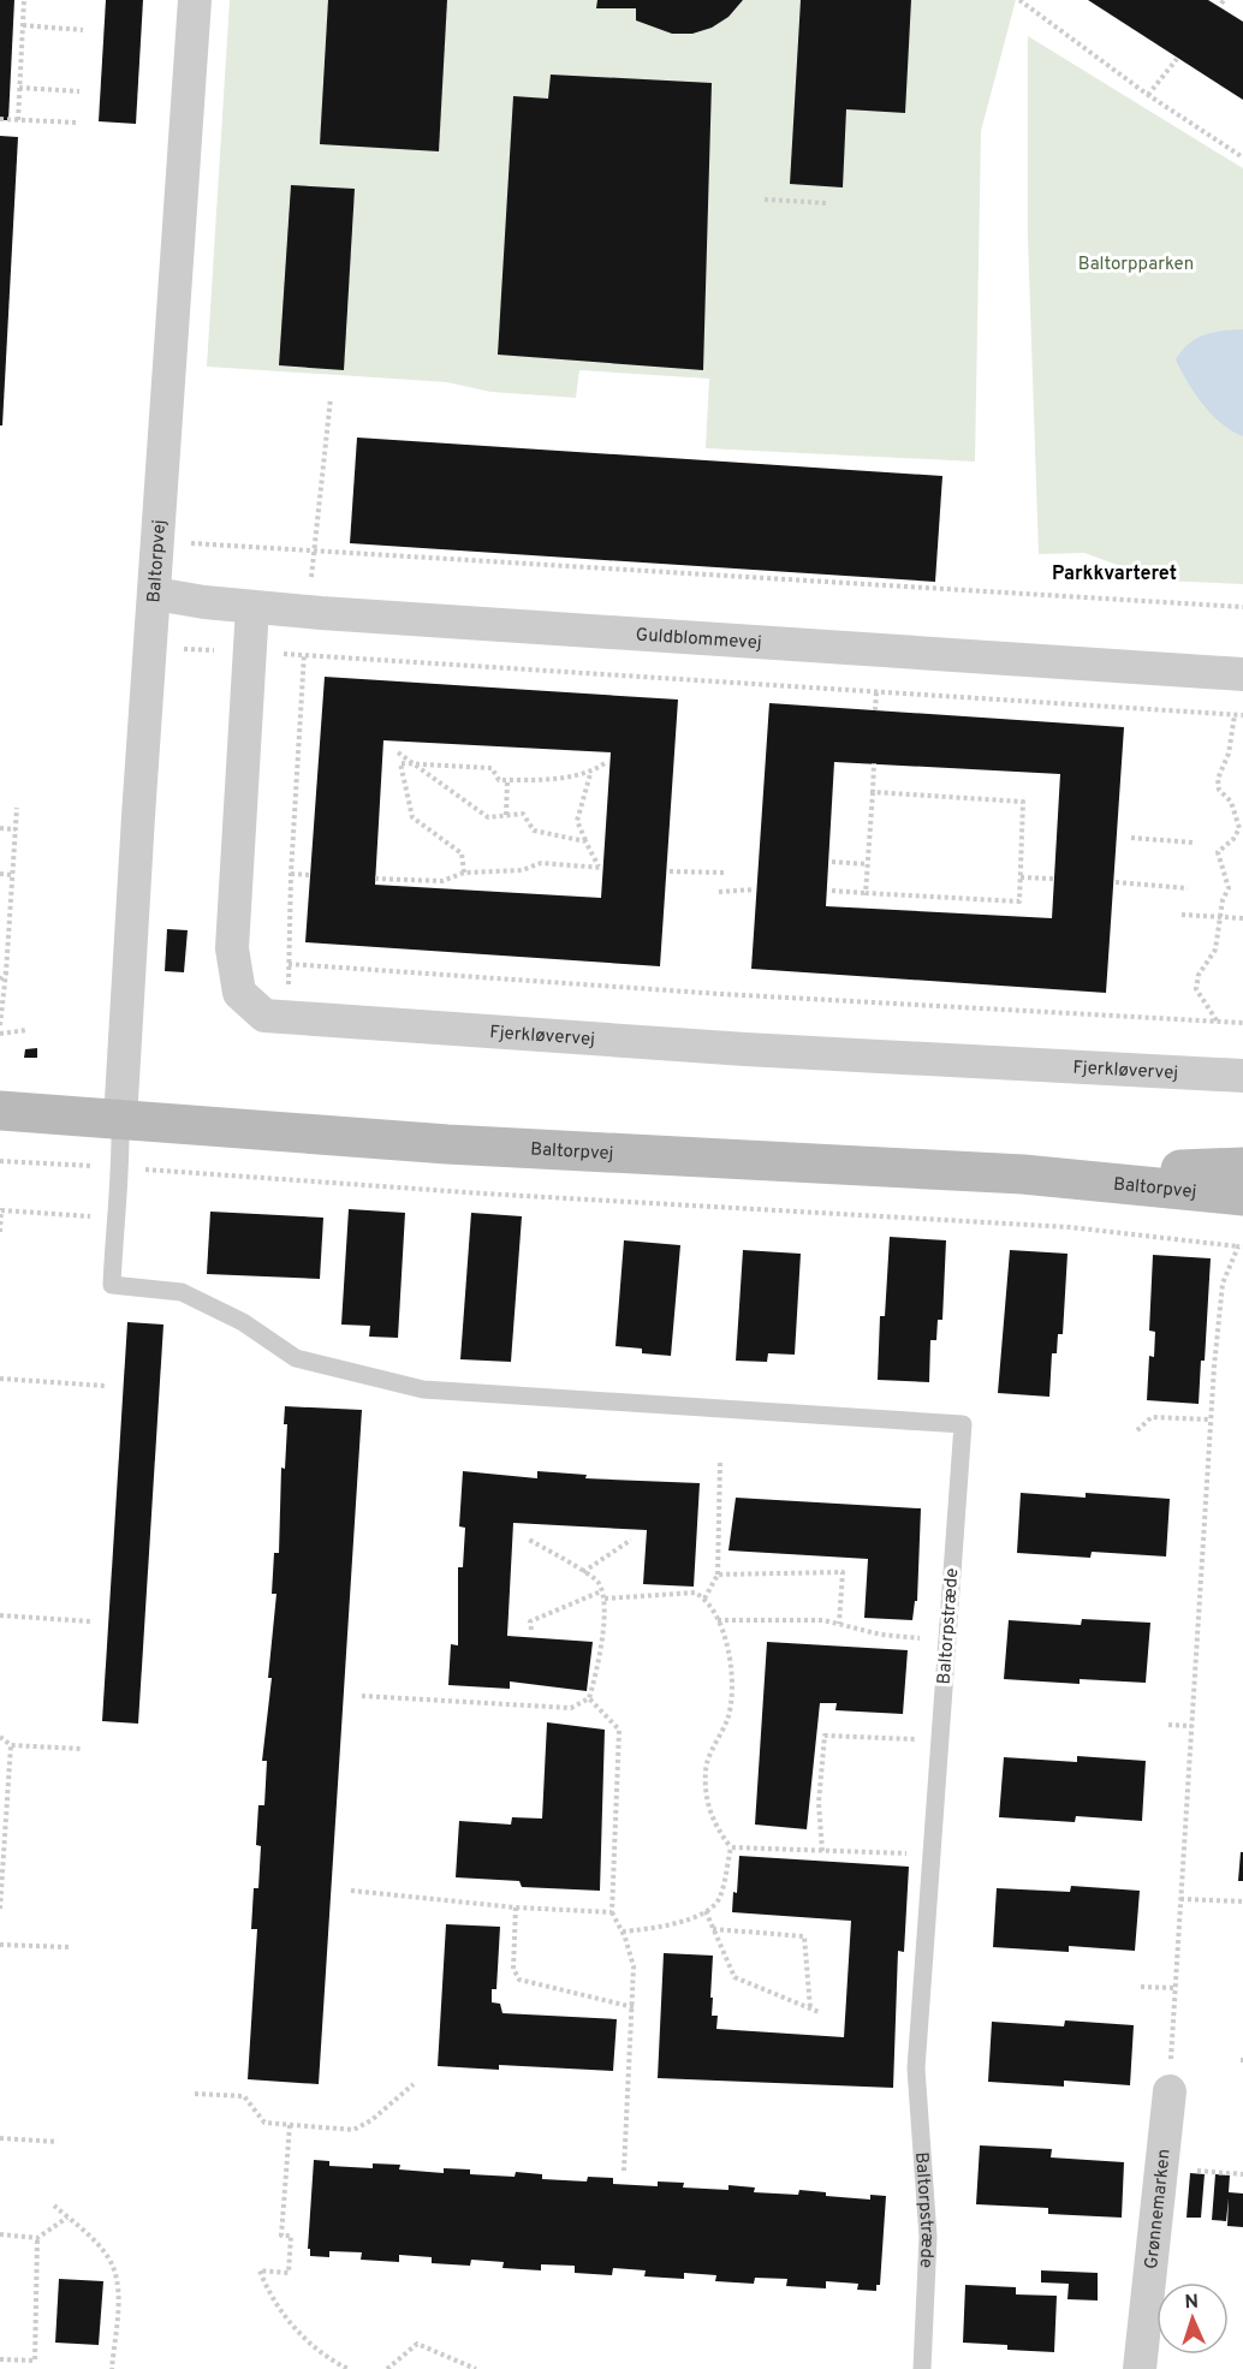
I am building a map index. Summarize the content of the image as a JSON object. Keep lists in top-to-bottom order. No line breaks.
{"streets":{"street":["Baltorpvej","Guldblommevej","Fjerkløvervej","Grønnemarken"],"lane":["Baltorpstræde"]},"crossings":[["Baltorpvej","Guldblommevej"],["Guldblommevej","Fjerkløvervej"]],"districts":["Parkkvarteret"],"parks":["Baltorpparken"],"north":"top"}
